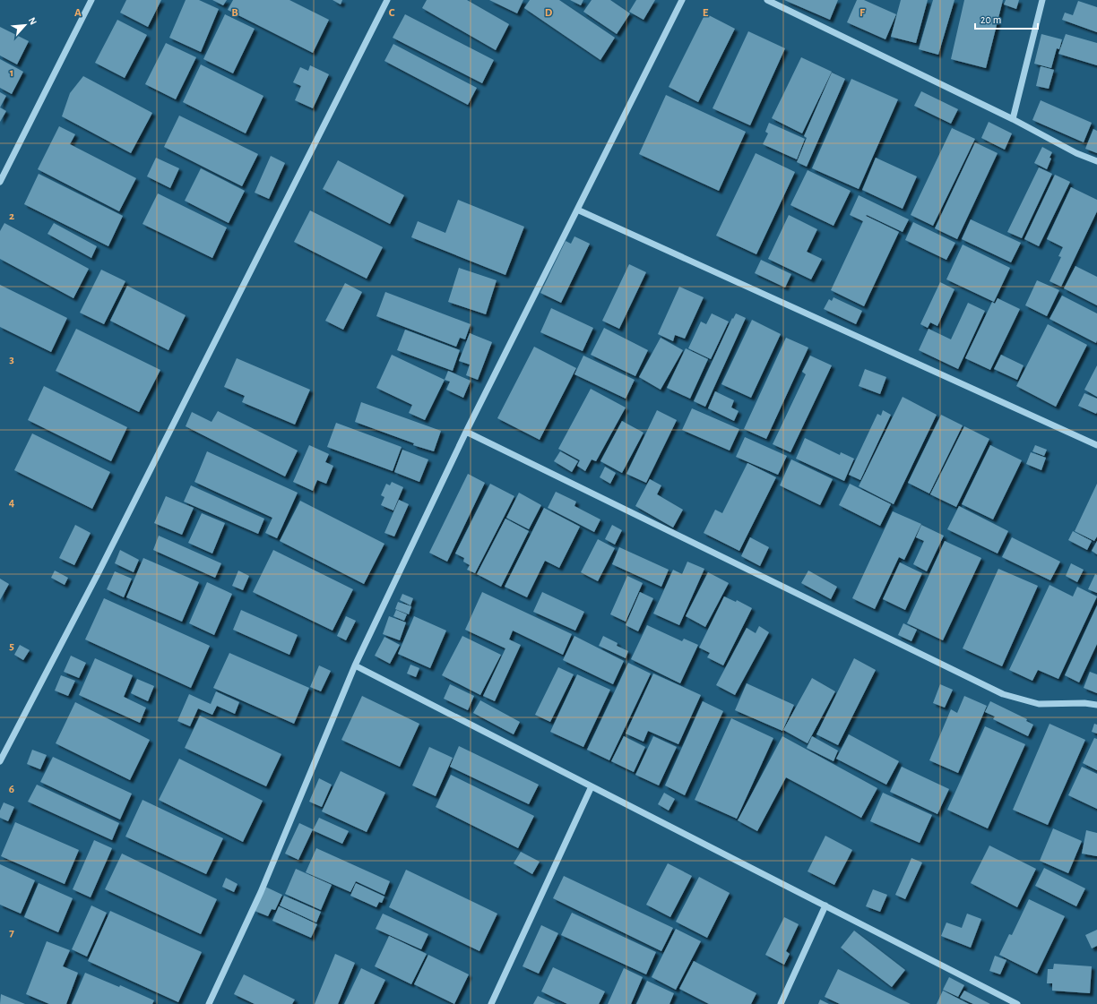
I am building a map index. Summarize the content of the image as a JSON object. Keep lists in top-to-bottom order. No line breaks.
{"scale_bar":"20 m","north":"top right","grid":{"columns":["A","B","C","D","E","F"],"rows":["1","2","3","4","5","6","7"]}}
